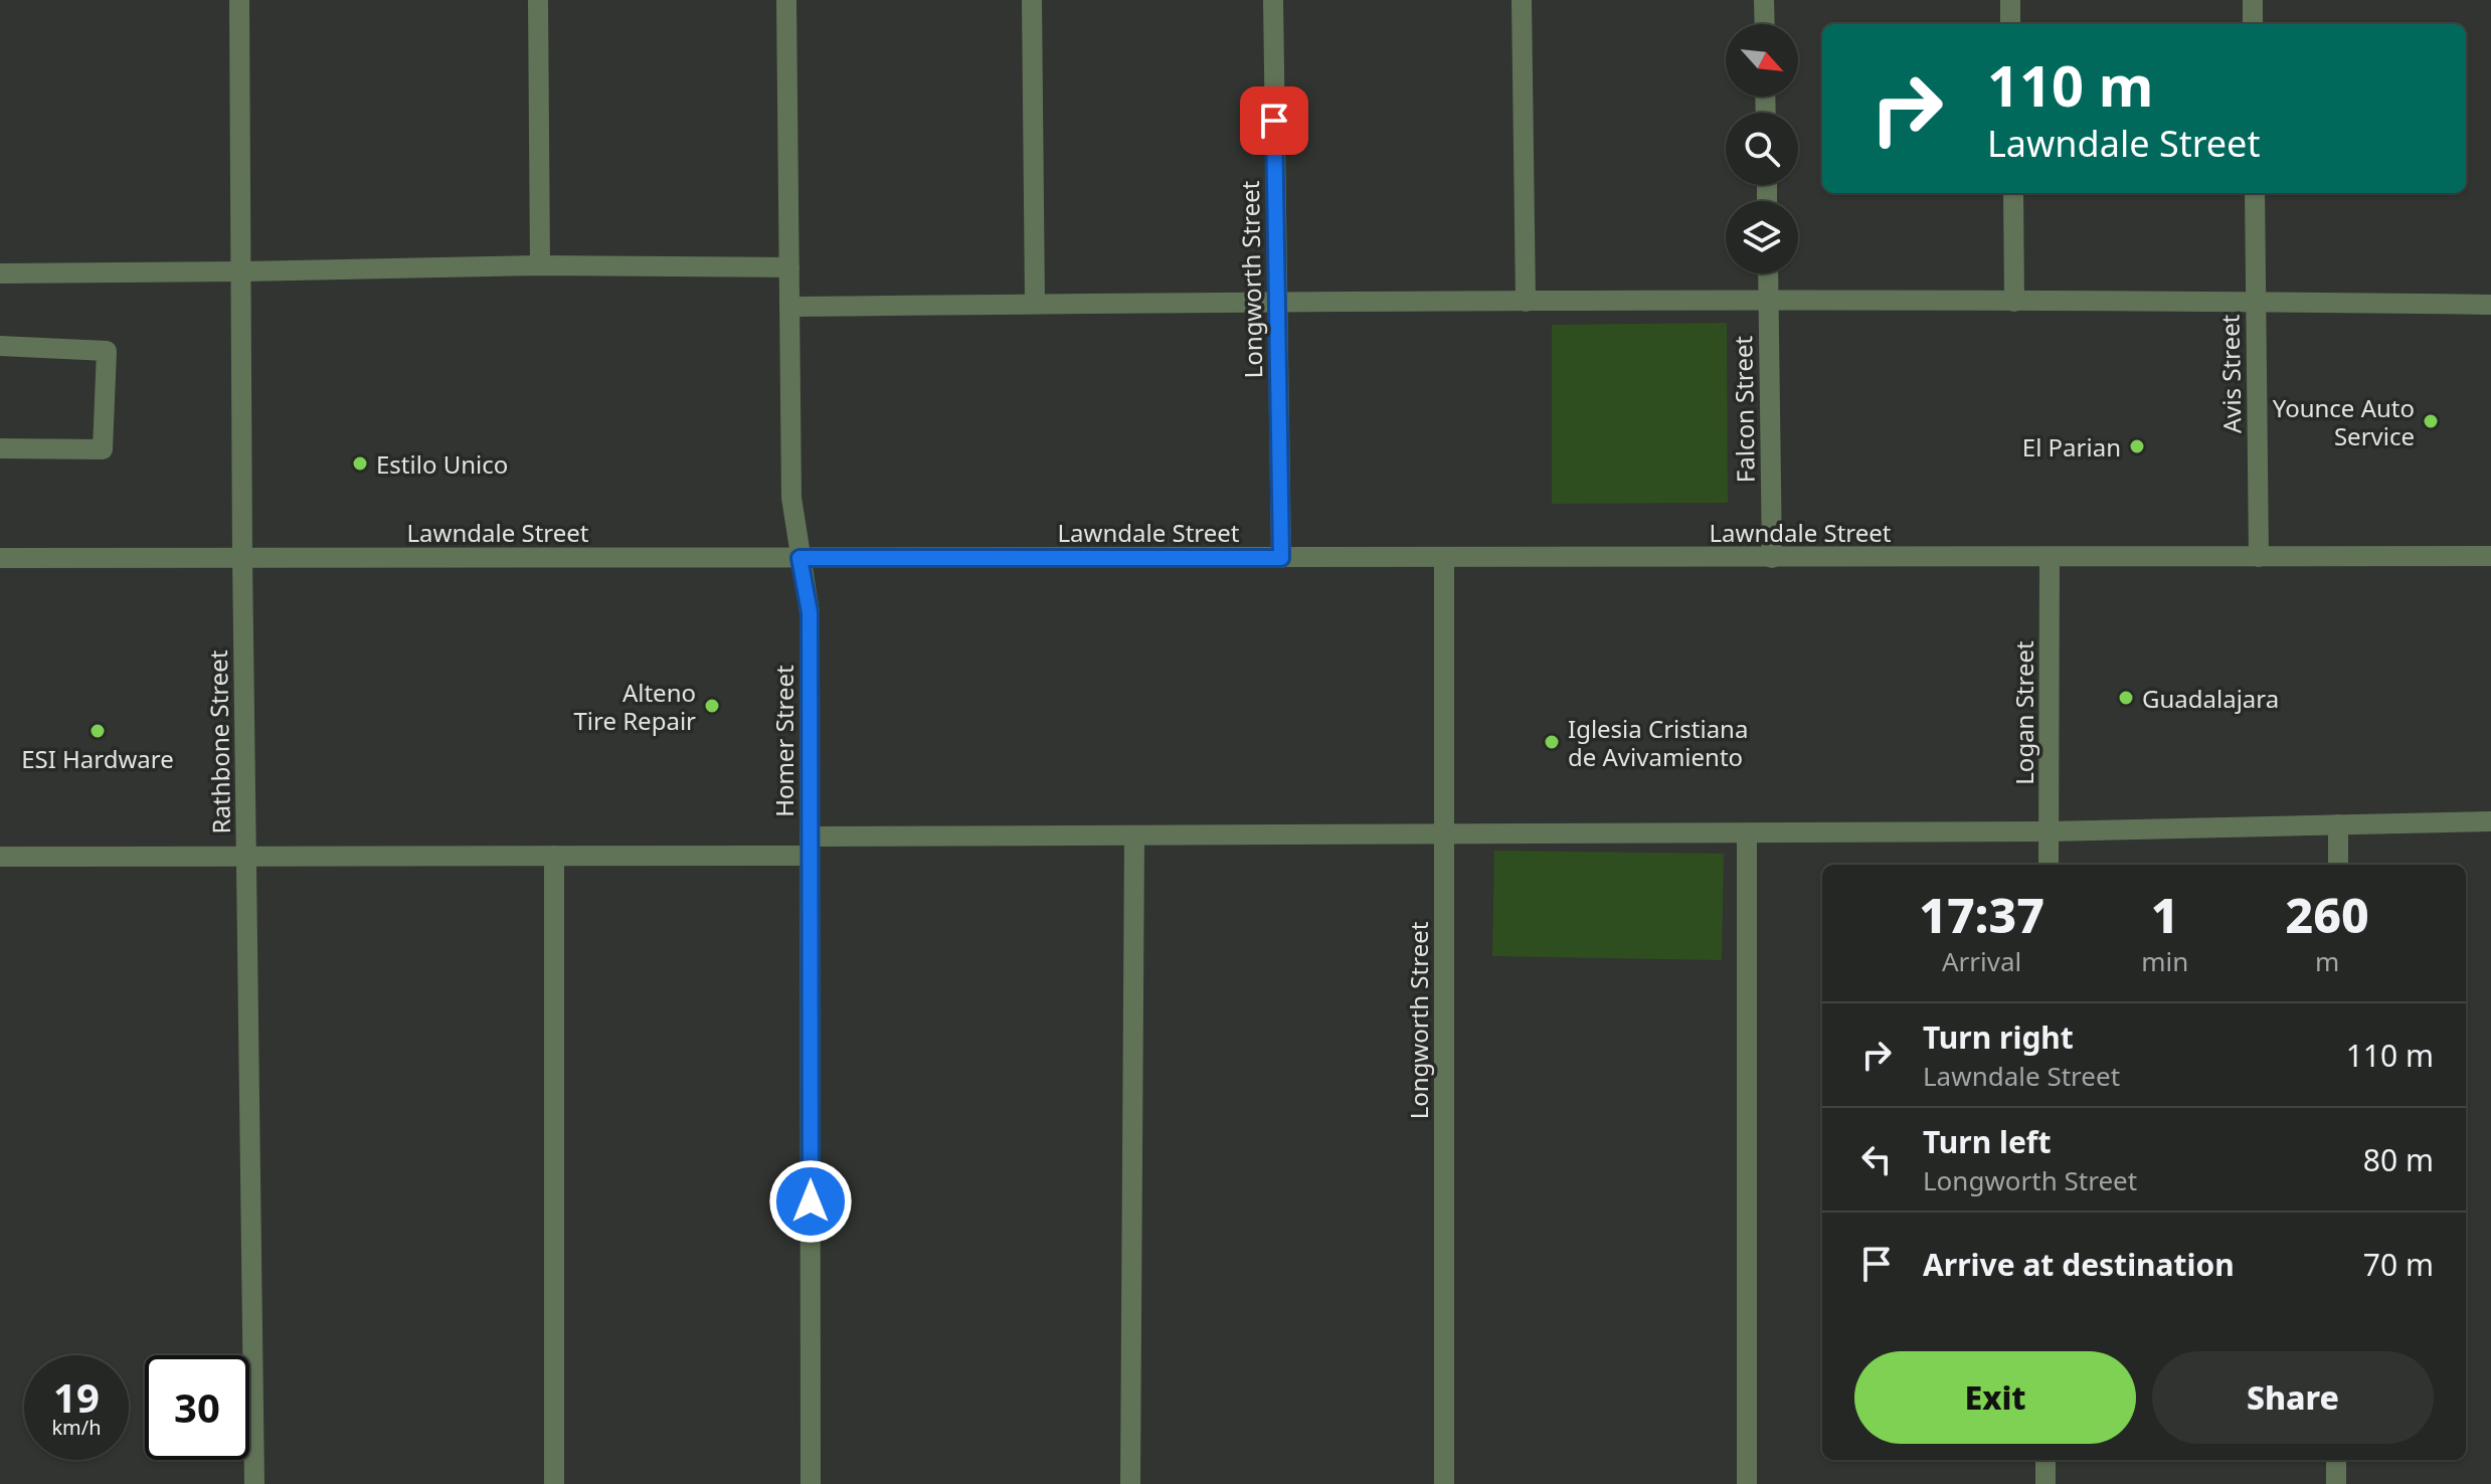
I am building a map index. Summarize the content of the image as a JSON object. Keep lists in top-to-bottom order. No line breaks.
{"streets":{"street":["Longworth Street","Avis Street","Falcon Street","Lawndale Street","Logan Street","Homer Street","Rathbone Street"]},"crossings":[["Longworth Street","Lawndale Street"],["Avis Street","Lawndale Street"],["Falcon Street","Lawndale Street"],["Lawndale Street","Logan Street"],["Lawndale Street","Homer Street"],["Lawndale Street","Rathbone Street"]],"places":["Younce Auto Service","El Parian","Estilo Unico","Guadalajara","Alteno Tire Repair","ESI Hardware","Iglesia Cristiana de Avivamiento"],"north":"bottom right","page":{"turn":["110 m","Lawndale Street"],"eta":["17:37","Arrival","1","min","260","m"],"list":[{"name":"Turn right","note":"Lawndale Street","value":"110 m"},{"name":"Turn left","note":"Longworth Street","value":"80 m"},{"name":"Arrive at destination","value":"70 m"}],"buttons":["Exit","Share"],"speed":"19 km/h","limit":"30"}}
